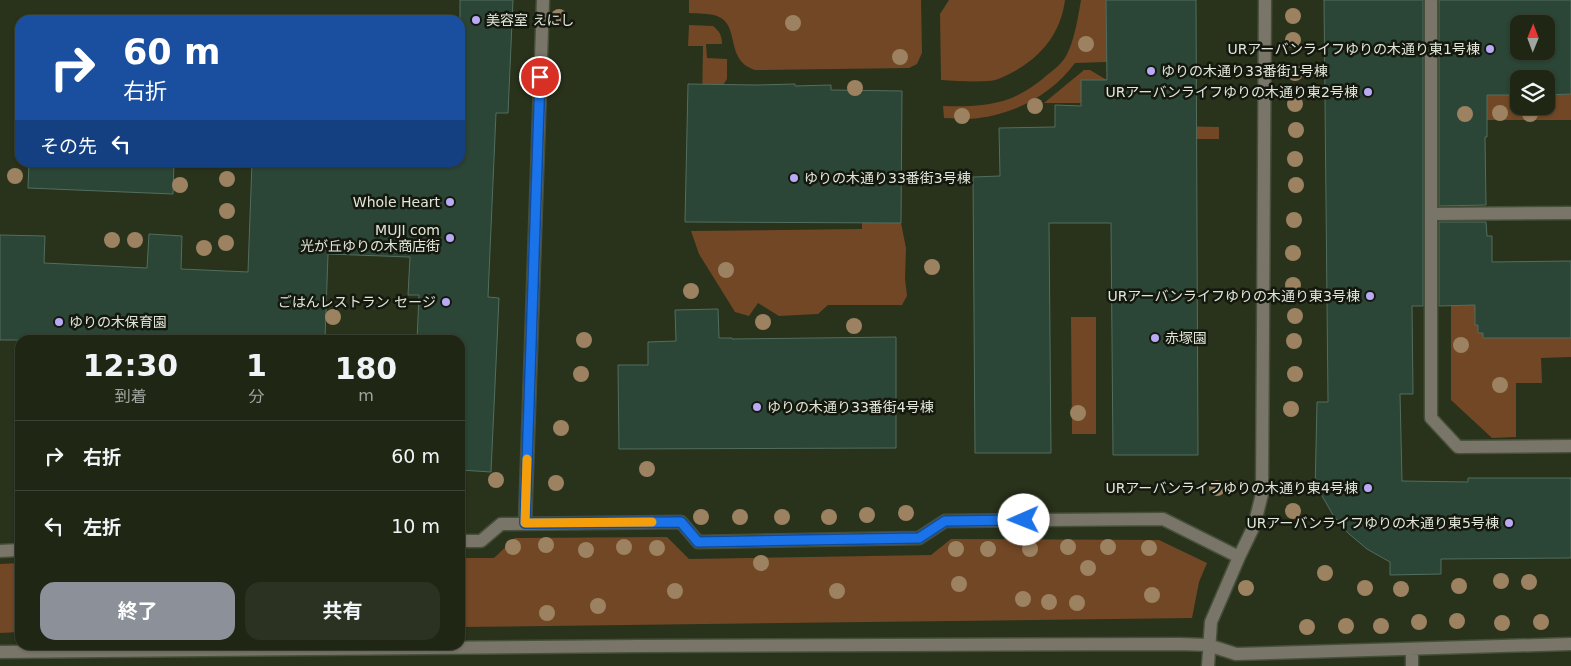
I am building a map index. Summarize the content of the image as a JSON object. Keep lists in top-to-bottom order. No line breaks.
{"places":["美容室 えにし","URアーバンライフゆりの木通り東1号棟","ゆりの木通り33番街1号棟","URアーバンライフゆりの木通り東2号棟","ゆりの木通り33番街3号棟","Whole Heart","MUJI com 光が丘ゆりの木商店街","URアーバンライフゆりの木通り東3号棟","ごはんレストラン セージ","ゆりの木保育園","赤塚園","ゆりの木通り33番街4号棟","URアーバンライフゆりの木通り東4号棟","URアーバンライフゆりの木通り東5号棟"],"north":"top","page":{"turn":["60 m","右折"],"then":"その先","eta":["12:30","到着","1","分","180","m"],"list":[{"name":"右折","value":"60 m"},{"name":"左折","value":"10 m"}],"buttons":["終了","共有"]}}
